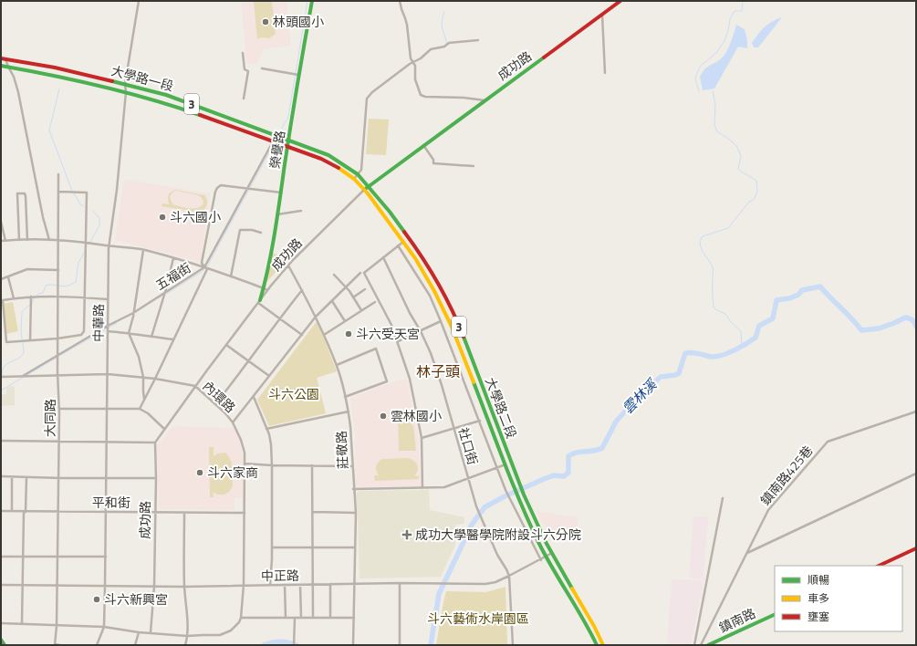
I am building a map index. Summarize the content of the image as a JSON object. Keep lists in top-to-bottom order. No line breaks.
{"streets":{"main road":["成功路","大學路一段","3","榮譽路","大學路二段","鎮南路"],"street":["五福街","中華路","內環路","大同路","社口街","莊敬路","鎮南路425巷","平和街","中正路"]},"crossings":[["成功路","大學路一段"],["成功路","榮譽路"],["成功路","大學路二段"],["成功路","莊敬路"],["成功路","平和街"],["成功路","中正路"],["大學路一段","榮譽路"],["大學路一段","五福街"],["大學路一段","中華路"],["大學路一段","大學路二段"],["五福街","中華路"],["五福街","內環路"],["五福街","大同路"],["中華路","內環路"],["中華路","平和街"],["中華路","中正路"],["內環路","大同路"],["內環路","平和街"],["內環路","中正路"],["大學路二段","中正路"],["大同路","平和街"],["大同路","中正路"],["社口街","中正路"],["莊敬路","中正路"]],"districts":["林子頭"],"water":["雲林溪"],"parks":["斗六公園","斗六藝術水岸園區"],"places":{"other":["林頭國小","斗六國小","斗六受天宮","雲林國小","斗六家商","斗六新興宮"],"health":["成功大學醫學院附設斗六分院"]},"legend":["順暢","車多","壅塞"]}
